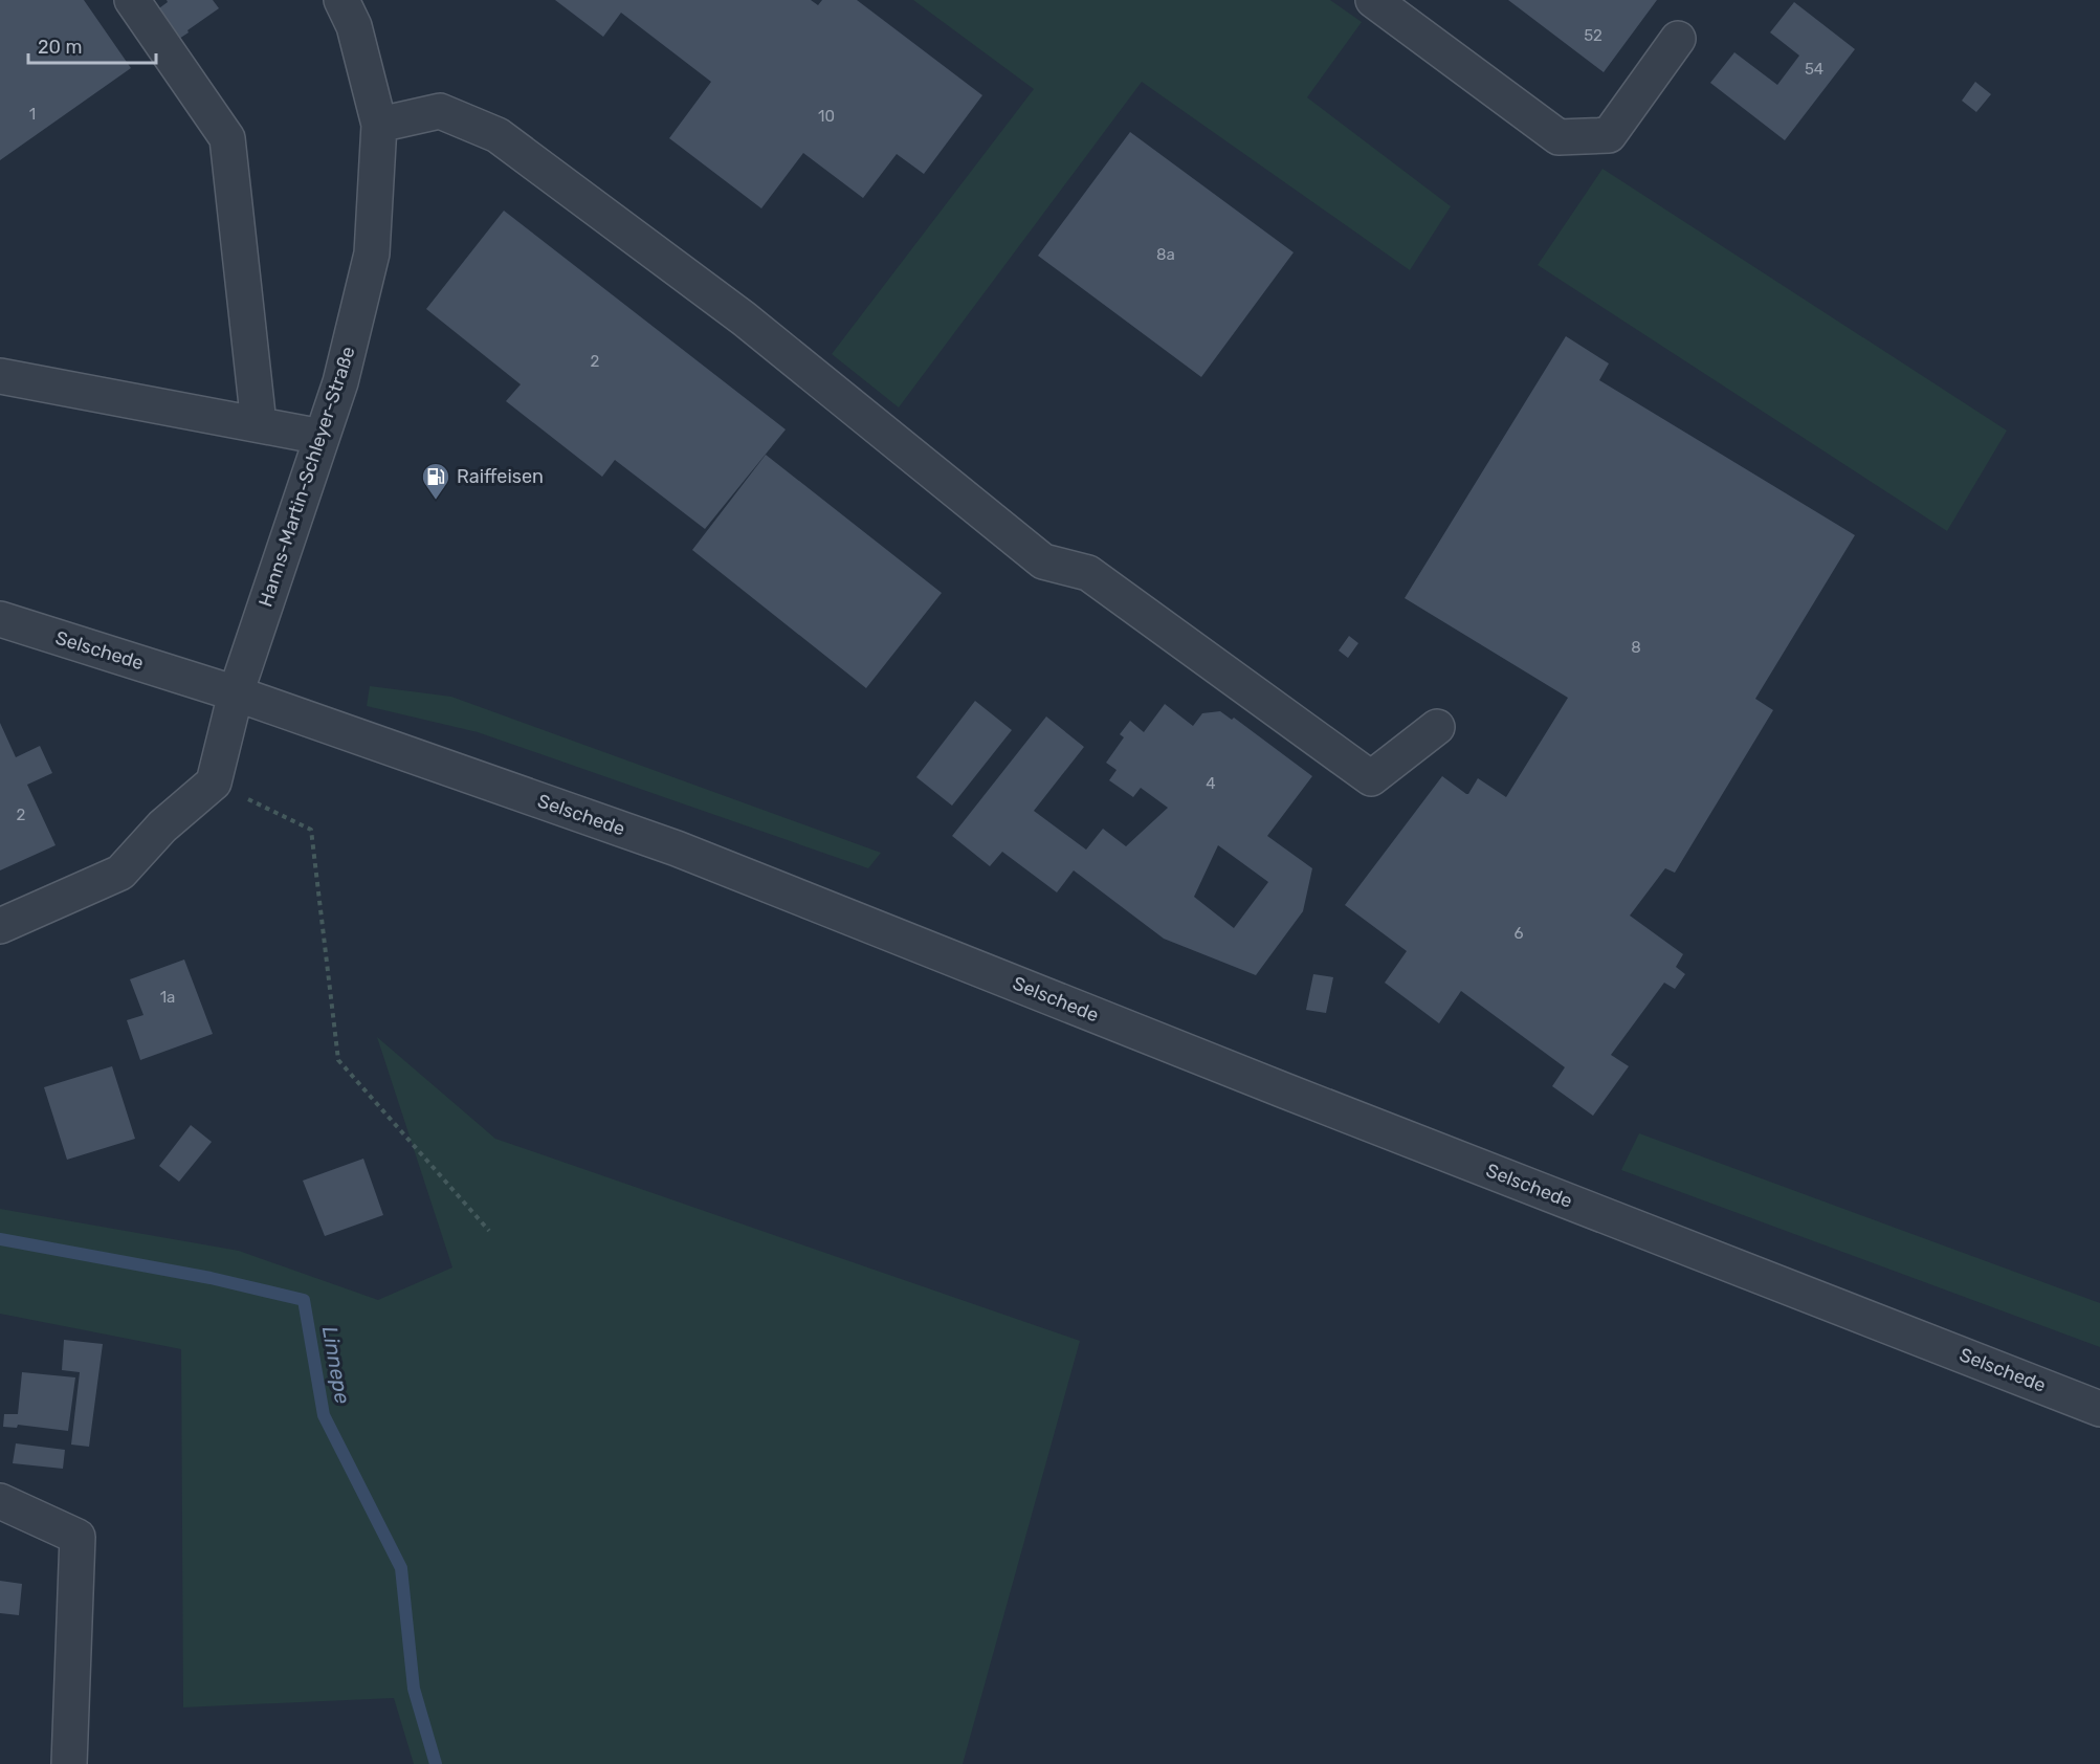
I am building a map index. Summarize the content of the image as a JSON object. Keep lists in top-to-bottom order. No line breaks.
{"streets":{"street":["Hanns-Martin-Schleyer-Straße","Selschede"]},"crossings":[["Hanns-Martin-Schleyer-Straße","Selschede"]],"water":["Linnepe"],"places":{"fuel station":["Raiffeisen"]},"house_numbers":["52","54","1","10","8a","2","8","4","2","6","1a"],"scale_bar":"20 m"}
